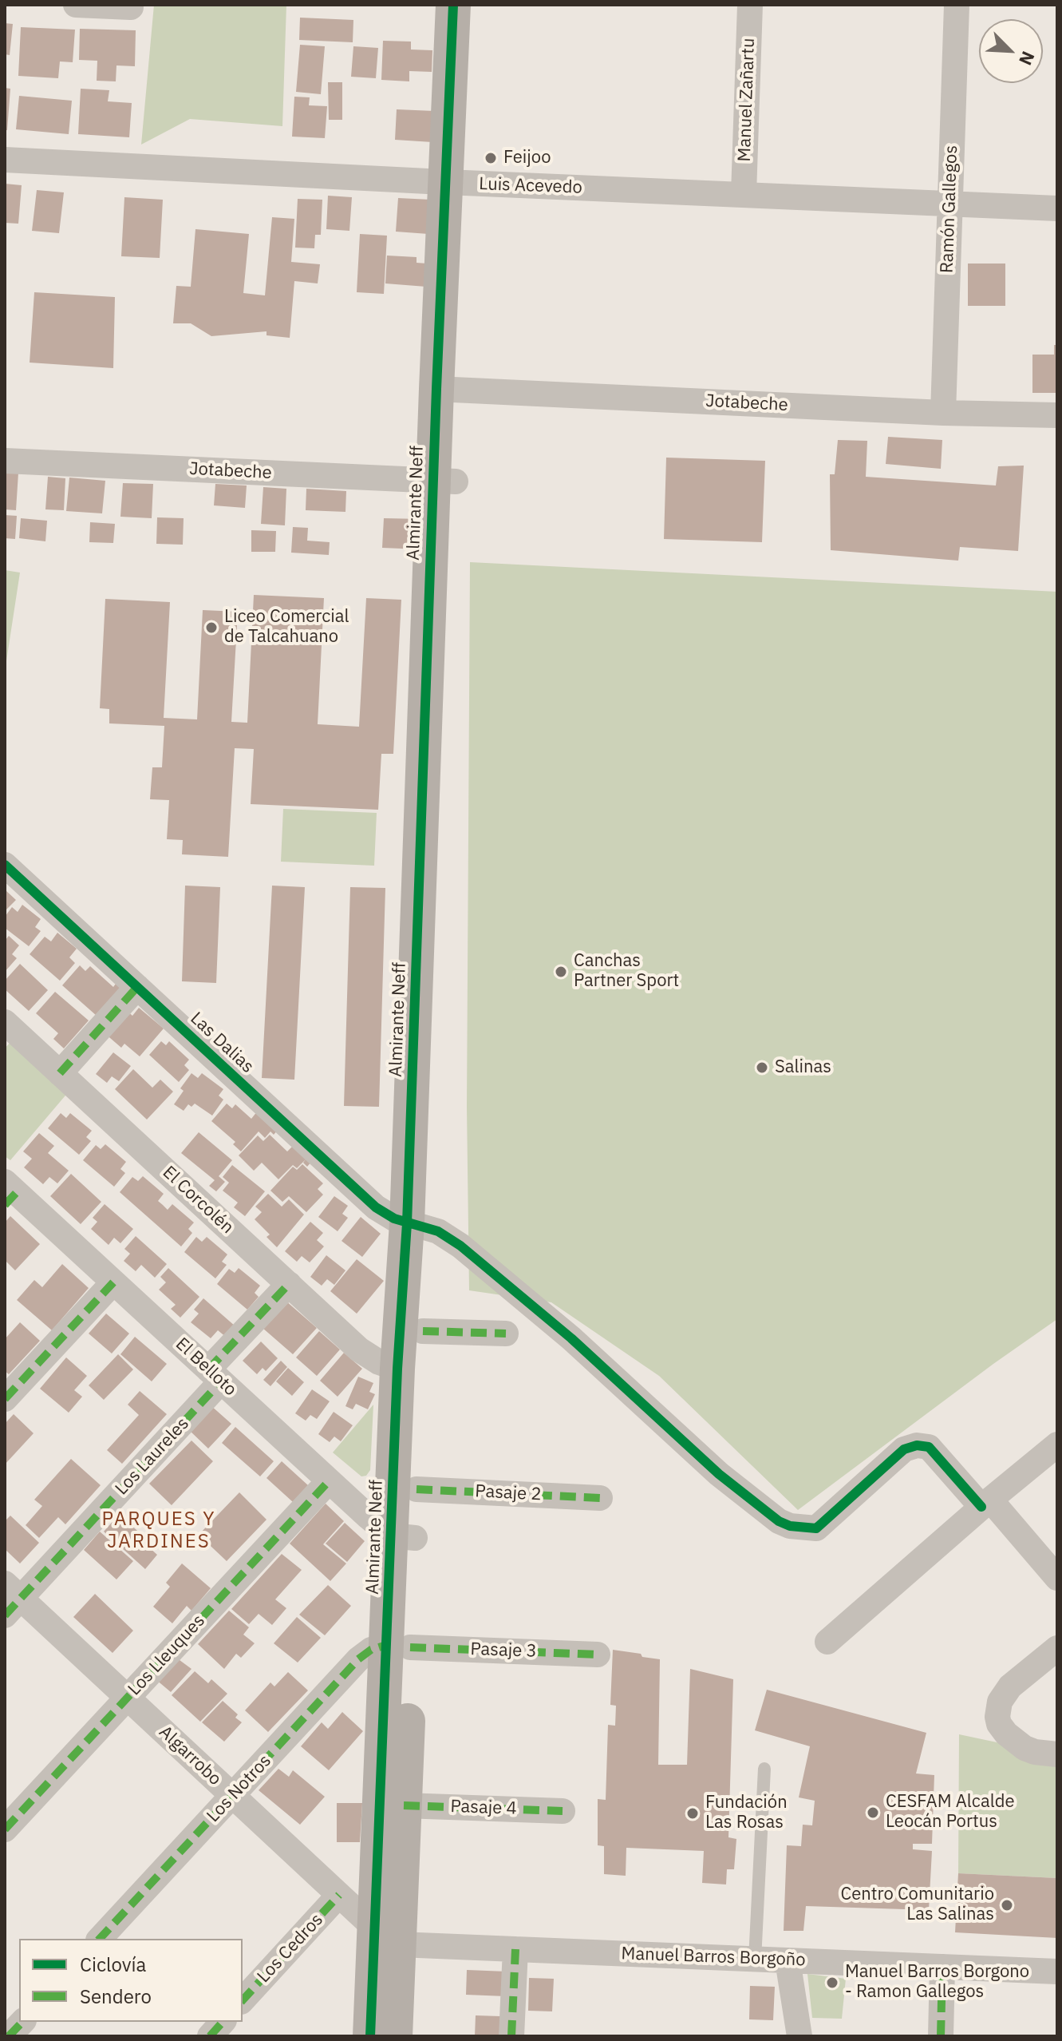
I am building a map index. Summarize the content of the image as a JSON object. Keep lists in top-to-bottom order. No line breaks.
{"streets":{"street":["Manuel Zañartu","Luis Acevedo","Ramón Gallegos","Jotabeche","Almirante Neff","Las Dalias","El Corcolén","El Belloto","Los Laureles","Pasaje 2","Pasaje 3","Los Lleuques","Algarrobo","Los Notros","Pasaje 4","Los Cedros","Manuel Barros Borgoño"]},"crossings":[["Manuel Zañartu","Luis Acevedo"],["Luis Acevedo","Ramón Gallegos"],["Luis Acevedo","Almirante Neff"],["Ramón Gallegos","Jotabeche"],["Jotabeche","Almirante Neff"],["Almirante Neff","Las Dalias"],["Almirante Neff","El Corcolén"],["Almirante Neff","El Belloto"],["Almirante Neff","Pasaje 2"],["Almirante Neff","Pasaje 3"],["Almirante Neff","Algarrobo"],["Almirante Neff","Los Notros"],["Almirante Neff","Pasaje 4"],["Almirante Neff","Manuel Barros Borgoño"],["El Corcolén","Los Laureles"],["El Belloto","Los Laureles"],["El Belloto","Los Lleuques"],["Los Laureles","Algarrobo"],["Pasaje 3","Los Notros"],["Los Lleuques","Algarrobo"],["Algarrobo","Los Notros"],["Algarrobo","Los Cedros"],["Algarrobo","Manuel Barros Borgoño"]],"districts":["PARQUES Y JARDINES"],"places":["Feijoo","Liceo Comercial de Talcahuano","Canchas Partner Sport","Salinas","CESFAM Alcalde Leocán Portus","Fundación Las Rosas","Centro Comunitario Las Salinas","Manuel Barros Borgono - Ramon Gallegos"],"legend":["Ciclovía","Sendero"],"north":"bottom right"}
